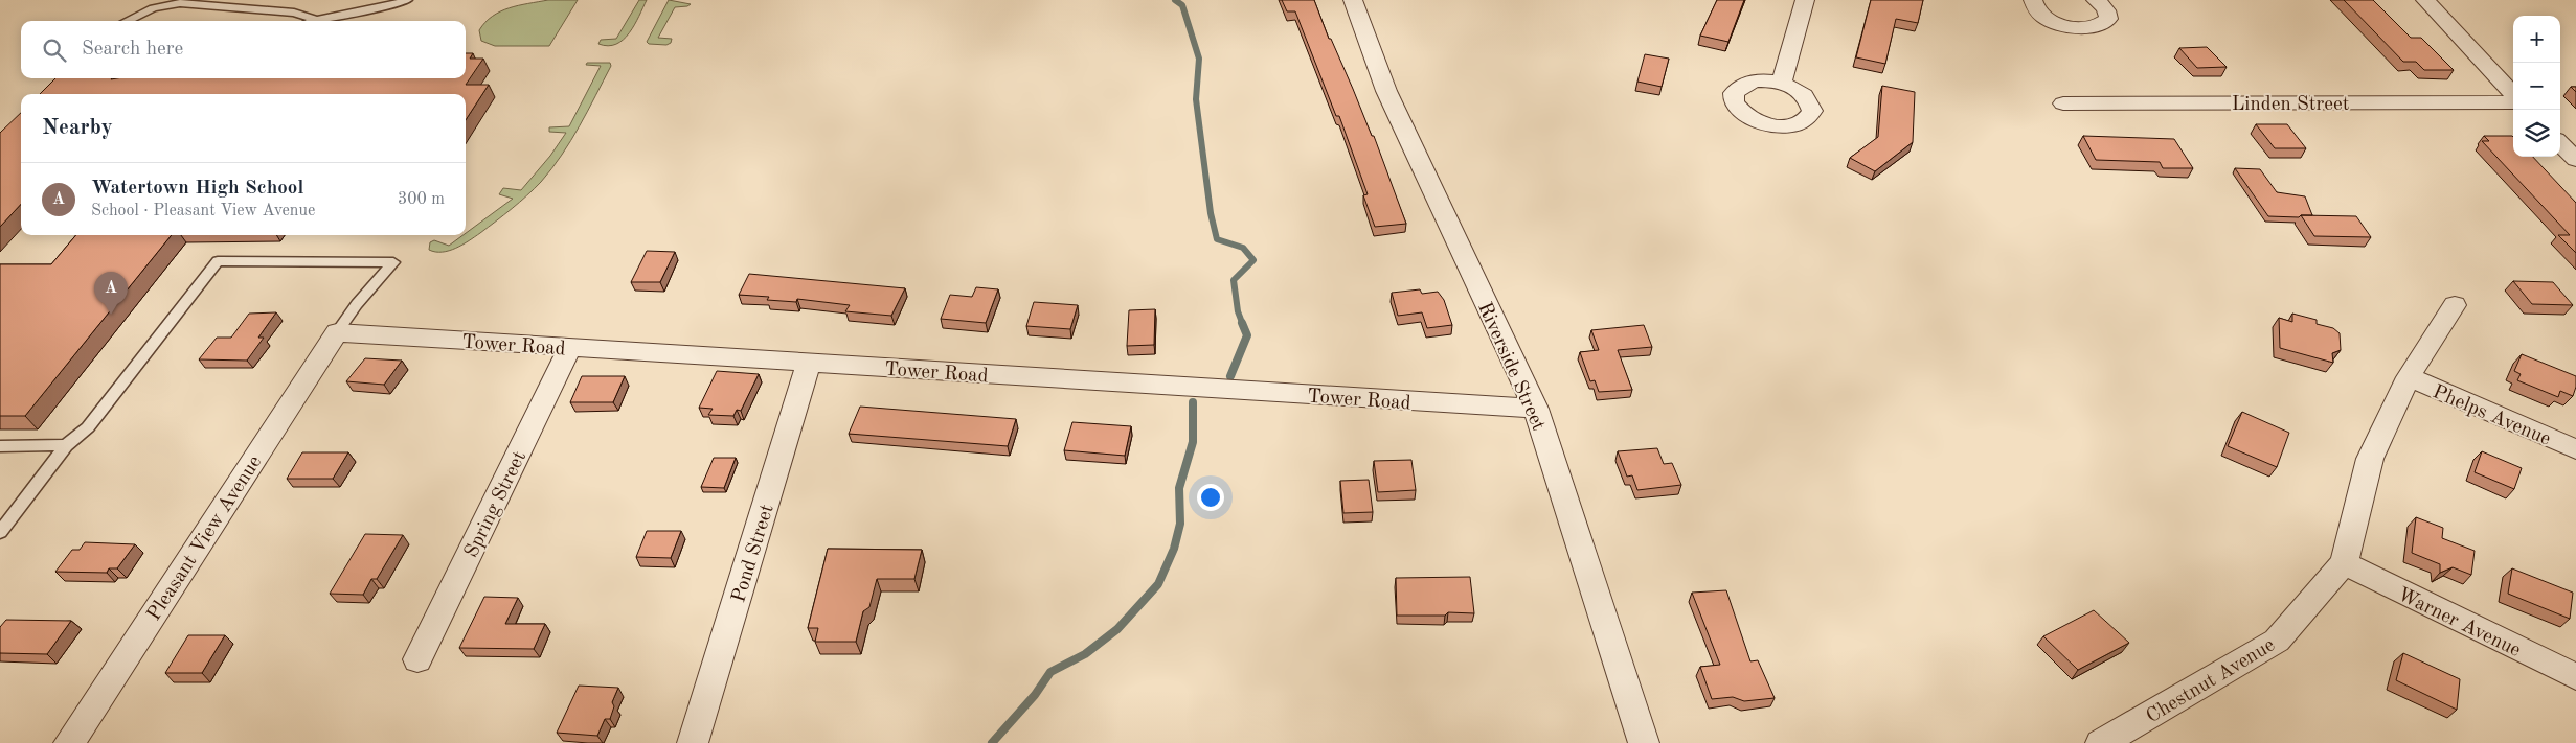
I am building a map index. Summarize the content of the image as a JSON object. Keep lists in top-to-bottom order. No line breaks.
{"streets":{"street":["Linden Street","Tower Road","Riverside Street","Phelps Avenue","Spring Street","Pleasant View Avenue","Pond Street","Warner Avenue","Chestnut Avenue"]},"crossings":[["Tower Road","Riverside Street"],["Tower Road","Spring Street"],["Tower Road","Pleasant View Avenue"],["Tower Road","Pond Street"],["Phelps Avenue","Chestnut Avenue"],["Warner Avenue","Chestnut Avenue"]],"page":{"map_buttons":["+","−"],"search":"Search here","heading":"Nearby","list":[{"mark":"A","name":"Watertown High School","note":"School · Pleasant View Avenue","value":"300 m"}],"pins":"A"}}
